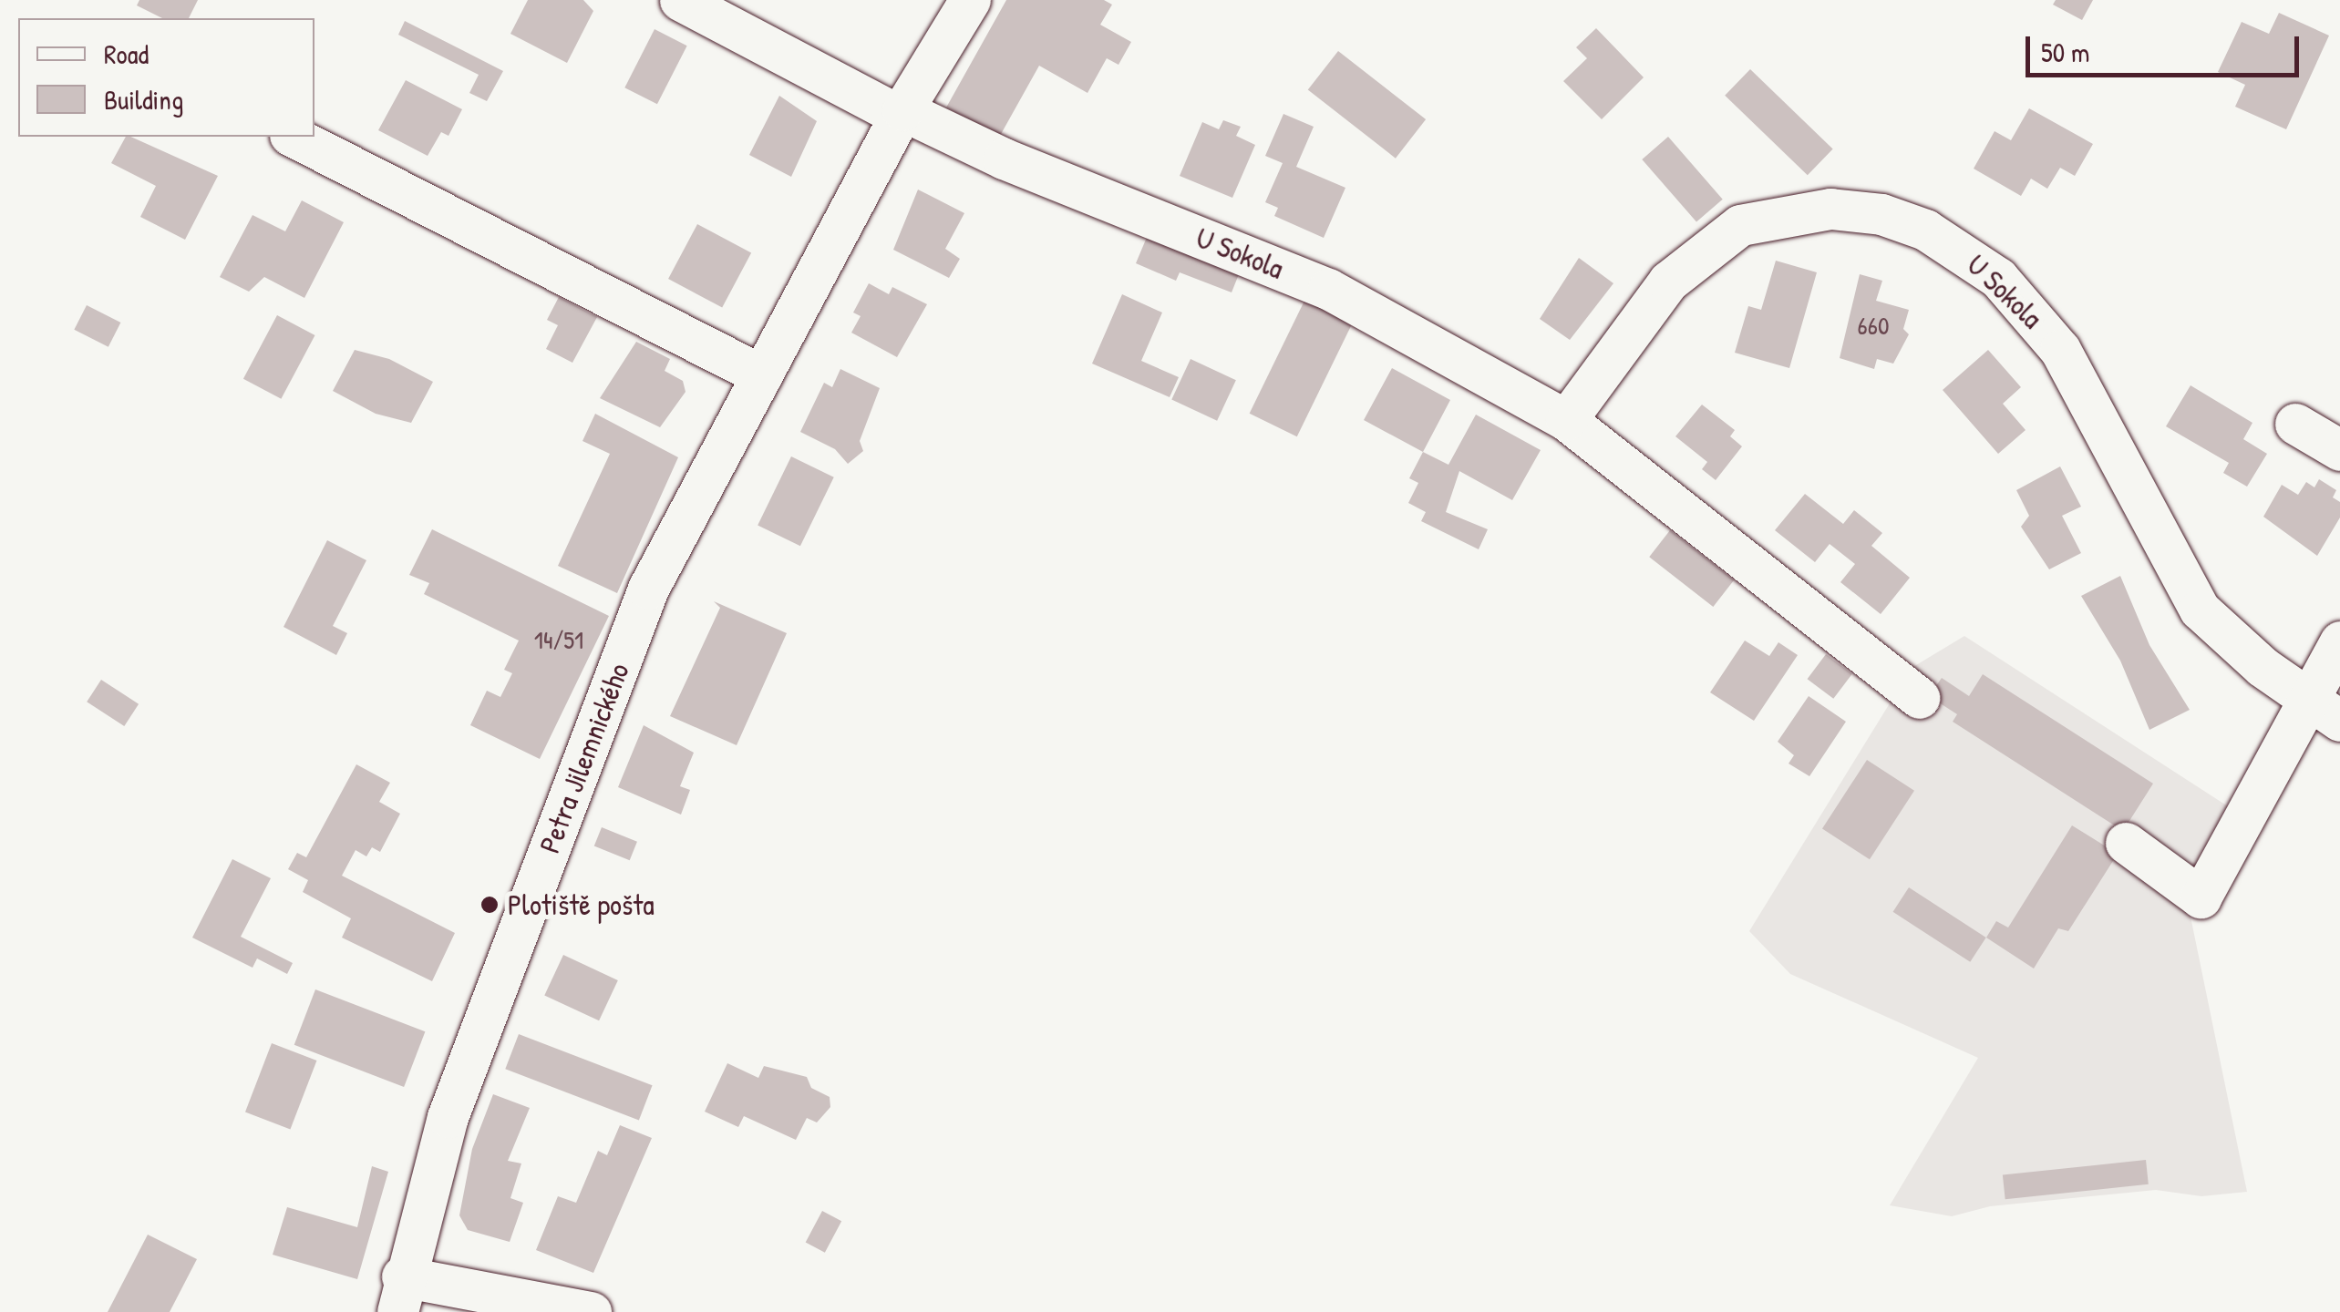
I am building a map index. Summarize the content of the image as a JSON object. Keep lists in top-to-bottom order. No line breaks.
{"streets":{"street":["U Sokola","Petra Jilemnického"]},"crossings":[["U Sokola","Petra Jilemnického"]],"places":["Plotiště pošta"],"house_numbers":["660","14/51"],"legend":["Road","Building"],"scale_bar":"50 m"}
